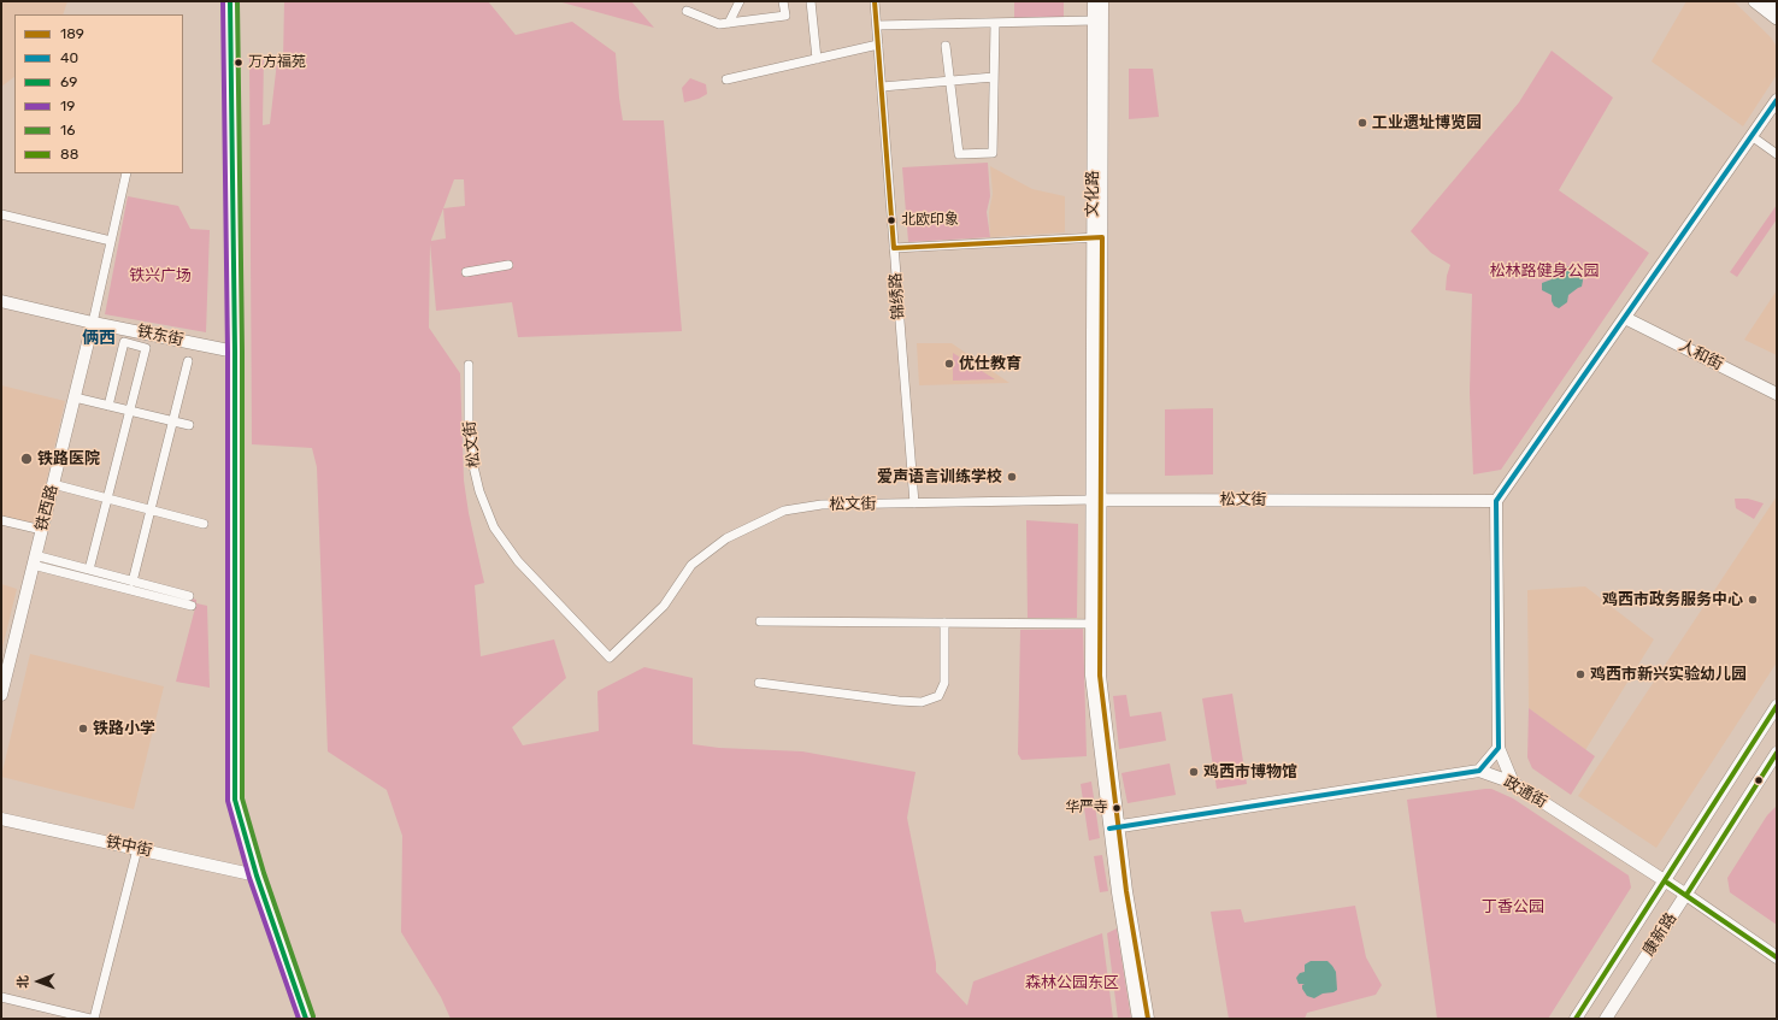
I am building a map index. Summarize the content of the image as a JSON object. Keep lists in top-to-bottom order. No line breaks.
{"streets":{"street":["文化路","锦绣路","铁东街","人和街","松文街","铁西路","政通街","铁中街","康新路"]},"crossings":[["文化路","松文街"],["文化路","政通街"],["锦绣路","松文街"],["铁东街","铁西路"],["政通街","康新路"]],"districts":["俩西"],"parks":["松林路健身公园","铁兴广场","丁香公园","森林公园东区"],"places":["万方福苑","工业遗址博览园","北欧印象","优仕教育","铁路医院","爱声语言训练学校","鸡西市政务服务中心","鸡西市新兴实验幼儿园","铁路小学","鸡西市博物馆","华严寺"],"lines":["transit line 189","transit line 69","transit line 19","transit line 16","transit line 40","transit line 88"],"legend":["189","40","69","19","16","88"],"north":"left"}
